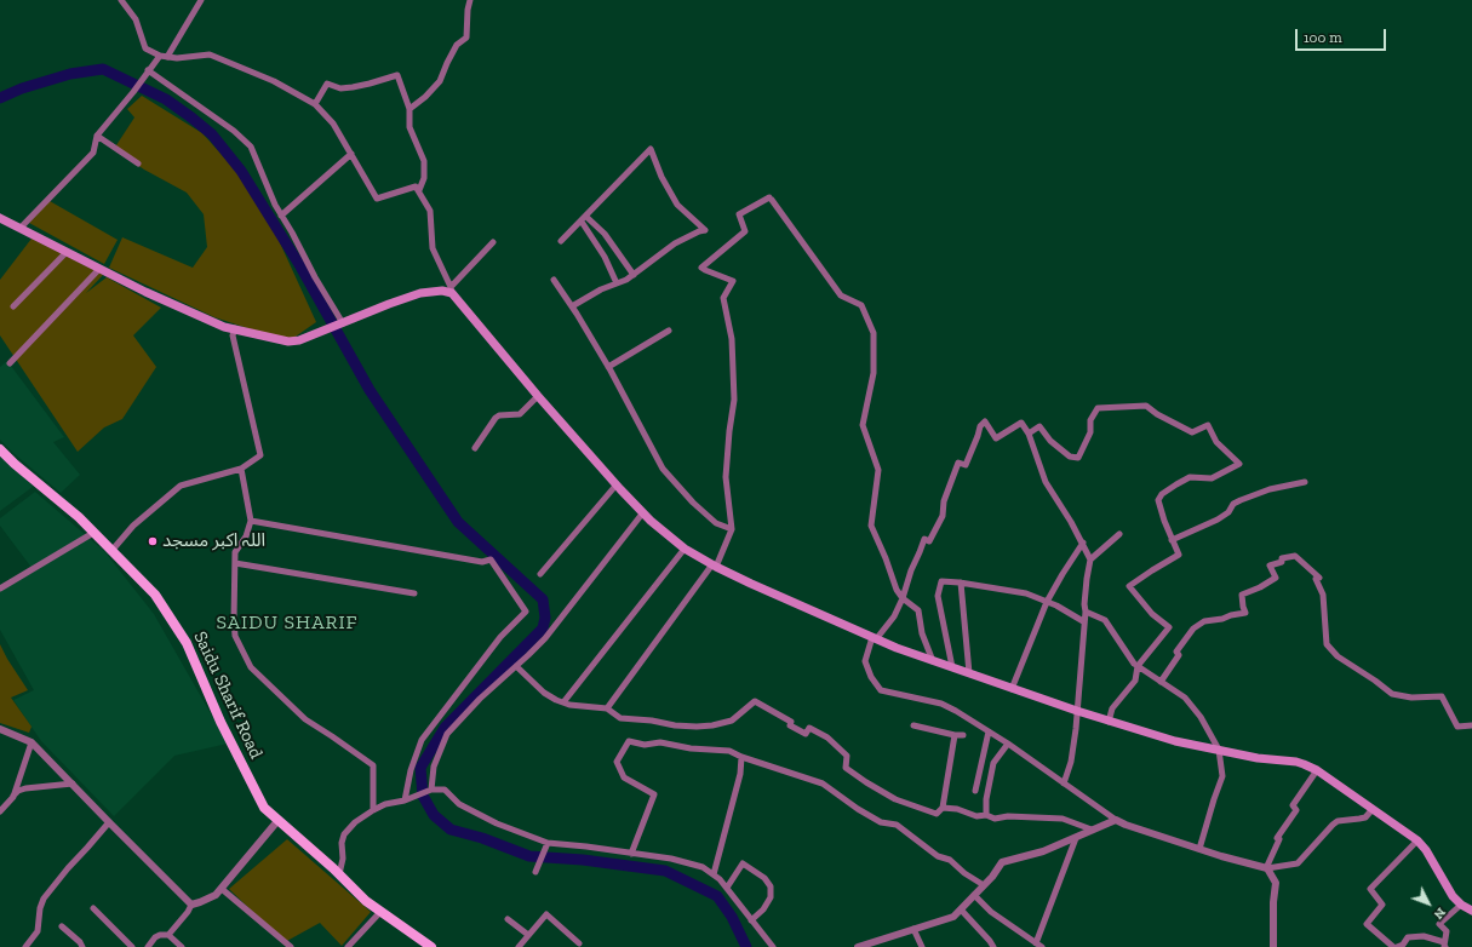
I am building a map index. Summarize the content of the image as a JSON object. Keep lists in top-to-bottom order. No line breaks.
{"streets":{"main road":["Saidu Sharif Road"]},"districts":["SAIDU SHARIF"],"places":["اللہ اکبر مسجد"],"scale_bar":"100 m","north":"bottom right"}
